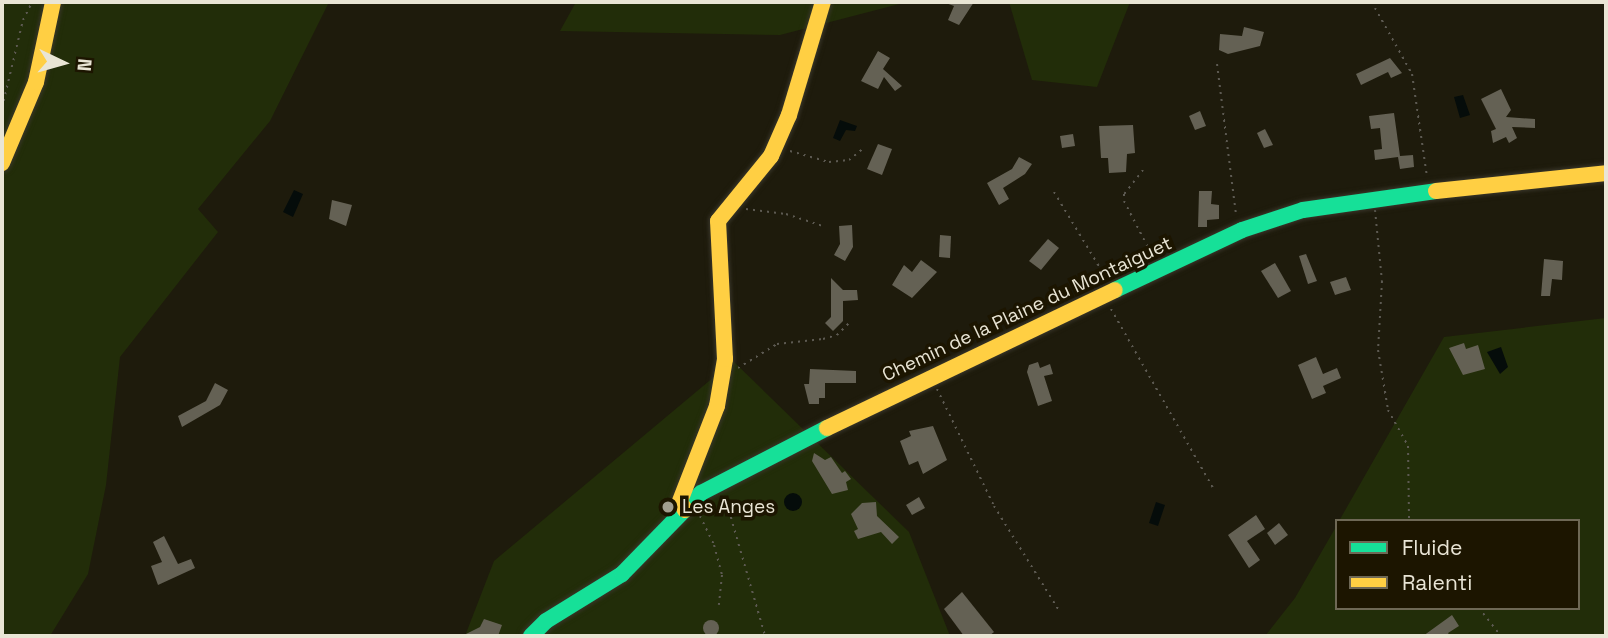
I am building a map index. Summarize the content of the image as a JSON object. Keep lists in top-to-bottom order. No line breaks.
{"streets":{"street":["Chemin de la Plaine du Montaiguet"]},"places":["Les Anges"],"legend":["Fluide","Ralenti"],"north":"right"}
